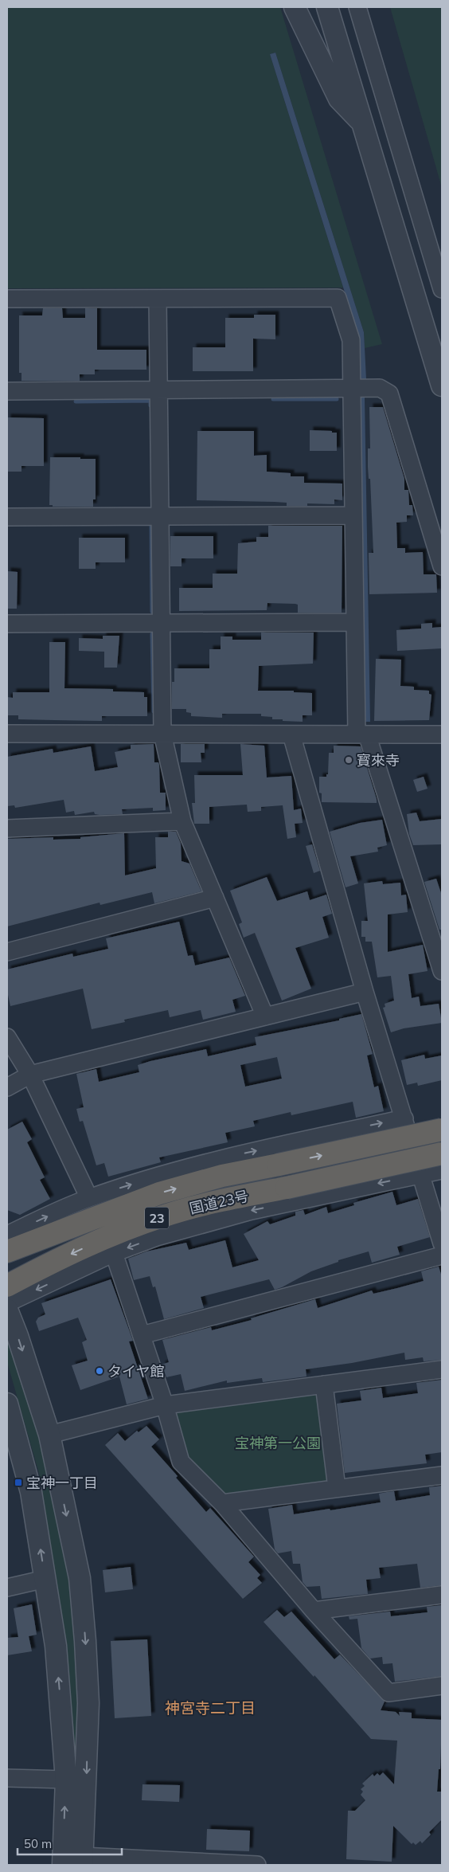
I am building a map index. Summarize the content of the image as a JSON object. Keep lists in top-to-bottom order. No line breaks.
{"streets":{"highway":["国道23号","23"]},"districts":["神宮寺二丁目"],"parks":["宝神第一公園"],"places":{"other":["寳來寺","タイヤ館"],"transit":["宝神一丁目"]},"scale_bar":"50 m"}
